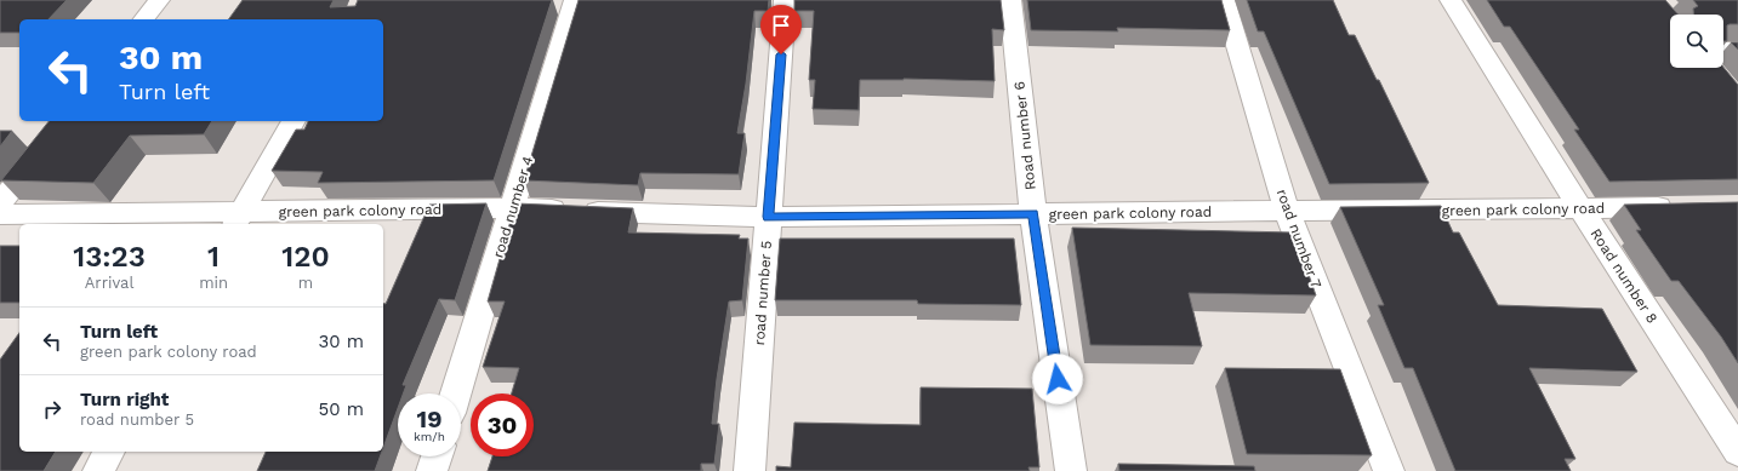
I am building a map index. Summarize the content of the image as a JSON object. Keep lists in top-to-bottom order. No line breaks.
{"streets":{"street":["Road number 6","road number 4","green park colony road","road number 7","Road number 8","road number 5"]},"crossings":[["Road number 6","green park colony road"],["road number 4","green park colony road"],["green park colony road","road number 7"],["green park colony road","Road number 8"],["green park colony road","road number 5"]],"page":{"turn":["30 m","Turn left"],"eta":["13:23","Arrival","1","min","120","m"],"list":[{"name":"Turn left","note":"green park colony road","value":"30 m"},{"name":"Turn right","note":"road number 5","value":"50 m"}],"speed":"19 km/h","limit":"30"}}
